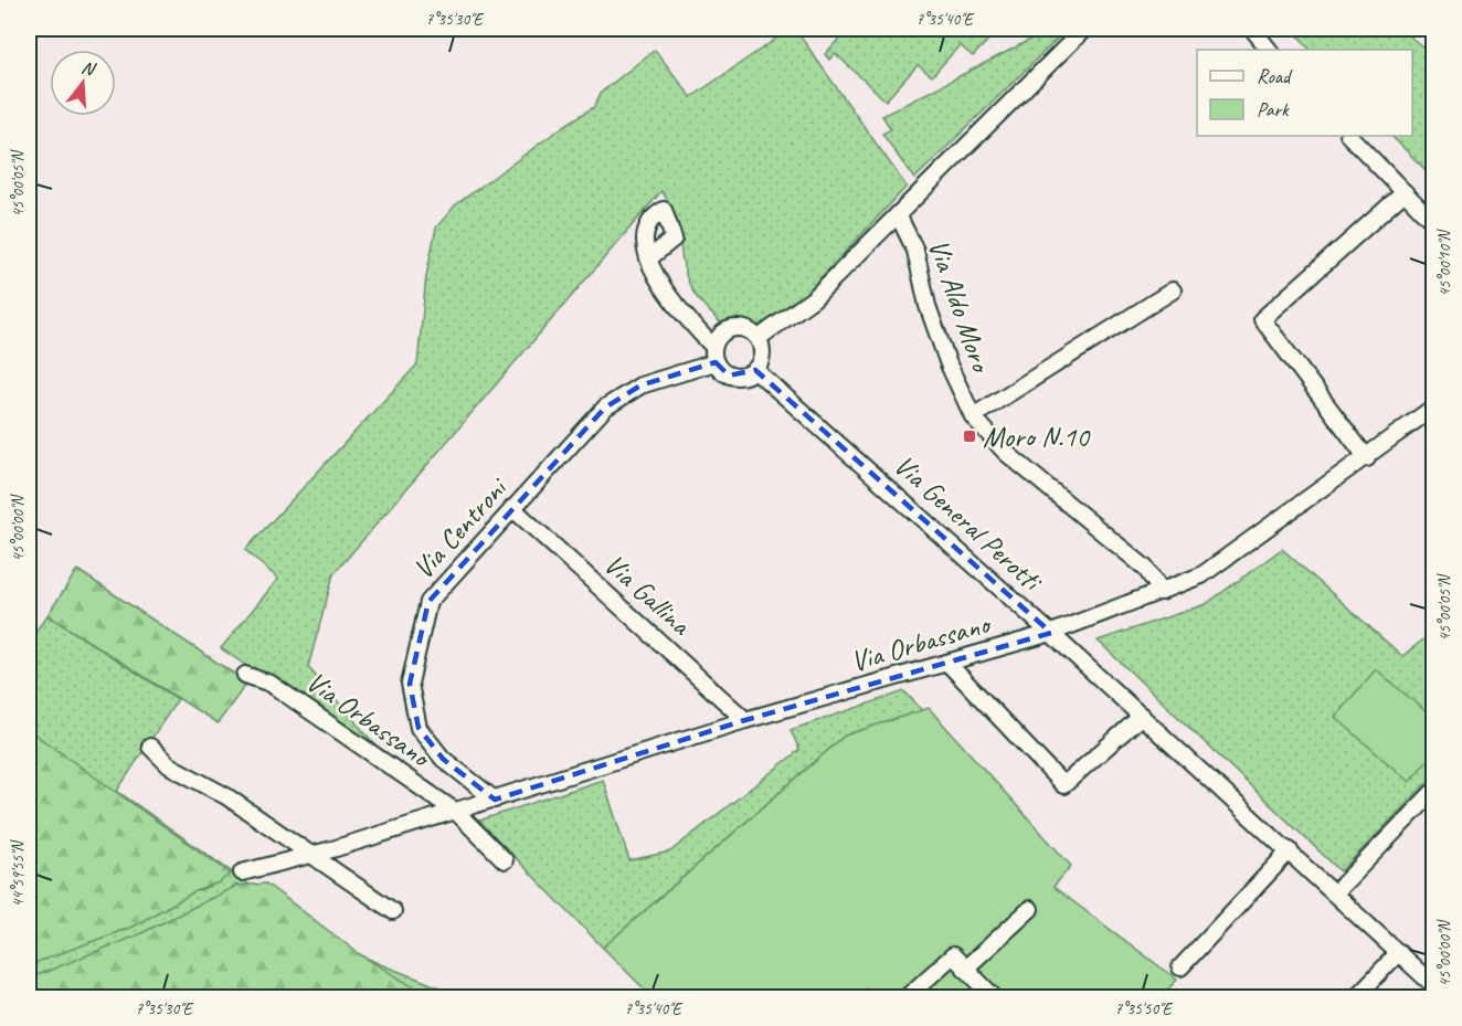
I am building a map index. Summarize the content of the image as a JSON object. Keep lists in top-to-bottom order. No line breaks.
{"streets":{"street":["Via Aldo Moro","Via General Perotti","Via Centroni","Via Gallina","Via Orbassano"]},"crossings":[["Via Aldo Moro","Via Orbassano"],["Via General Perotti","Via Centroni"],["Via General Perotti","Via Orbassano"],["Via Centroni","Via Gallina"],["Via Centroni","Via Orbassano"],["Via Gallina","Via Orbassano"]],"places":{"transit":["Moro N.10"]},"legend":["Road","Park"],"north":"top","coordinates":["7°35'30\"E","7°35'40\"E","45°00'05\"N","45°00'10\"N","45°00'00\"N","44°59'55\"N","7°35'50\"E"]}
